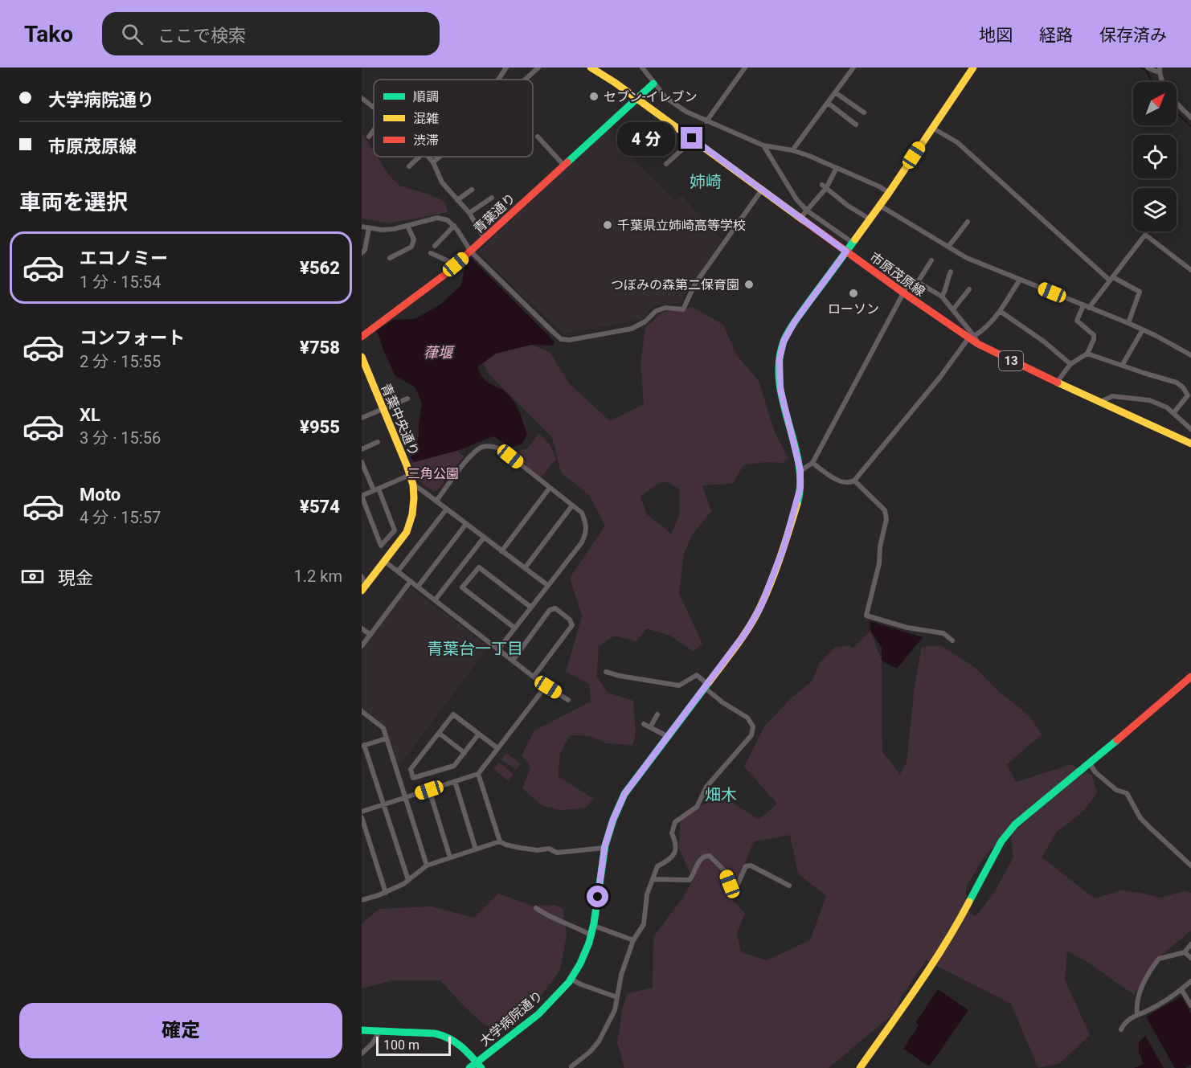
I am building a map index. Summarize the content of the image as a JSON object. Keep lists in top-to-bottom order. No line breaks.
{"streets":{"street":["青葉通り","市原茂原線","13","青葉中央通り","大学病院通り"]},"crossings":[["青葉通り","市原茂原線"],["市原茂原線","大学病院通り"]],"districts":["姉崎","青葉台一丁目","畑木"],"water":["葎堰"],"parks":["三角公園"],"places":["セブン-イレブン","千葉県立姉崎高等学校","つぼみの森第二保育園","ローソン"],"legend":["順調","混雑","渋滞"],"scale_bar":"100 m","north":"top right","page":{"header":"Tako","search":"ここで検索","nav":["地図","経路","保存済み"],"banner":["大学病院通り","市原茂原線"],"bubble":"4 分","heading":"車両を選択","list":[{"name":"エコノミー","note":"1 分 · 15:54","value":"¥562"},{"name":"コンフォート","note":"2 分 · 15:55","value":"¥758"},{"name":"XL","note":"3 分 · 15:56","value":"¥955"},{"name":"Moto","note":"4 分 · 15:57","value":"¥574"}],"pay":["現金","1.2 km"],"buttons":"確定","scale":"100 m"}}
